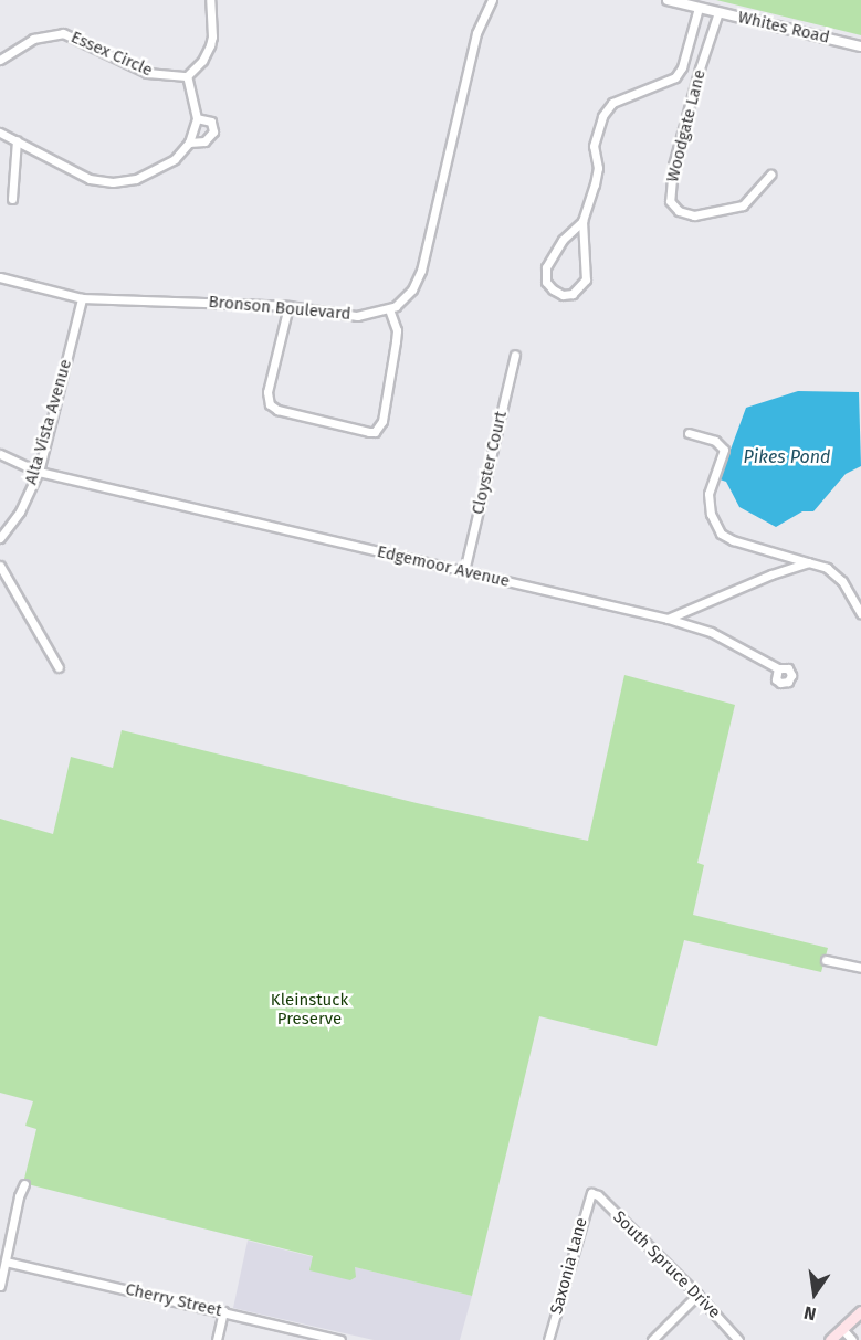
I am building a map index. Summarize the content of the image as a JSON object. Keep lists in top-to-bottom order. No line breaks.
{"streets":{"street":["Whites Road","Essex Circle","Woodgate Lane","Bronson Boulevard","Alta Vista Avenue","Cloyster Court","Edgemoor Avenue","South Spruce Drive","Saxonia Lane","Cherry Street"]},"crossings":[["Whites Road","Woodgate Lane"],["Bronson Boulevard","Alta Vista Avenue"],["Alta Vista Avenue","Edgemoor Avenue"],["Cloyster Court","Edgemoor Avenue"],["South Spruce Drive","Saxonia Lane"]],"water":["Pikes Pond"],"parks":["Kleinstuck Preserve"],"north":"bottom"}
